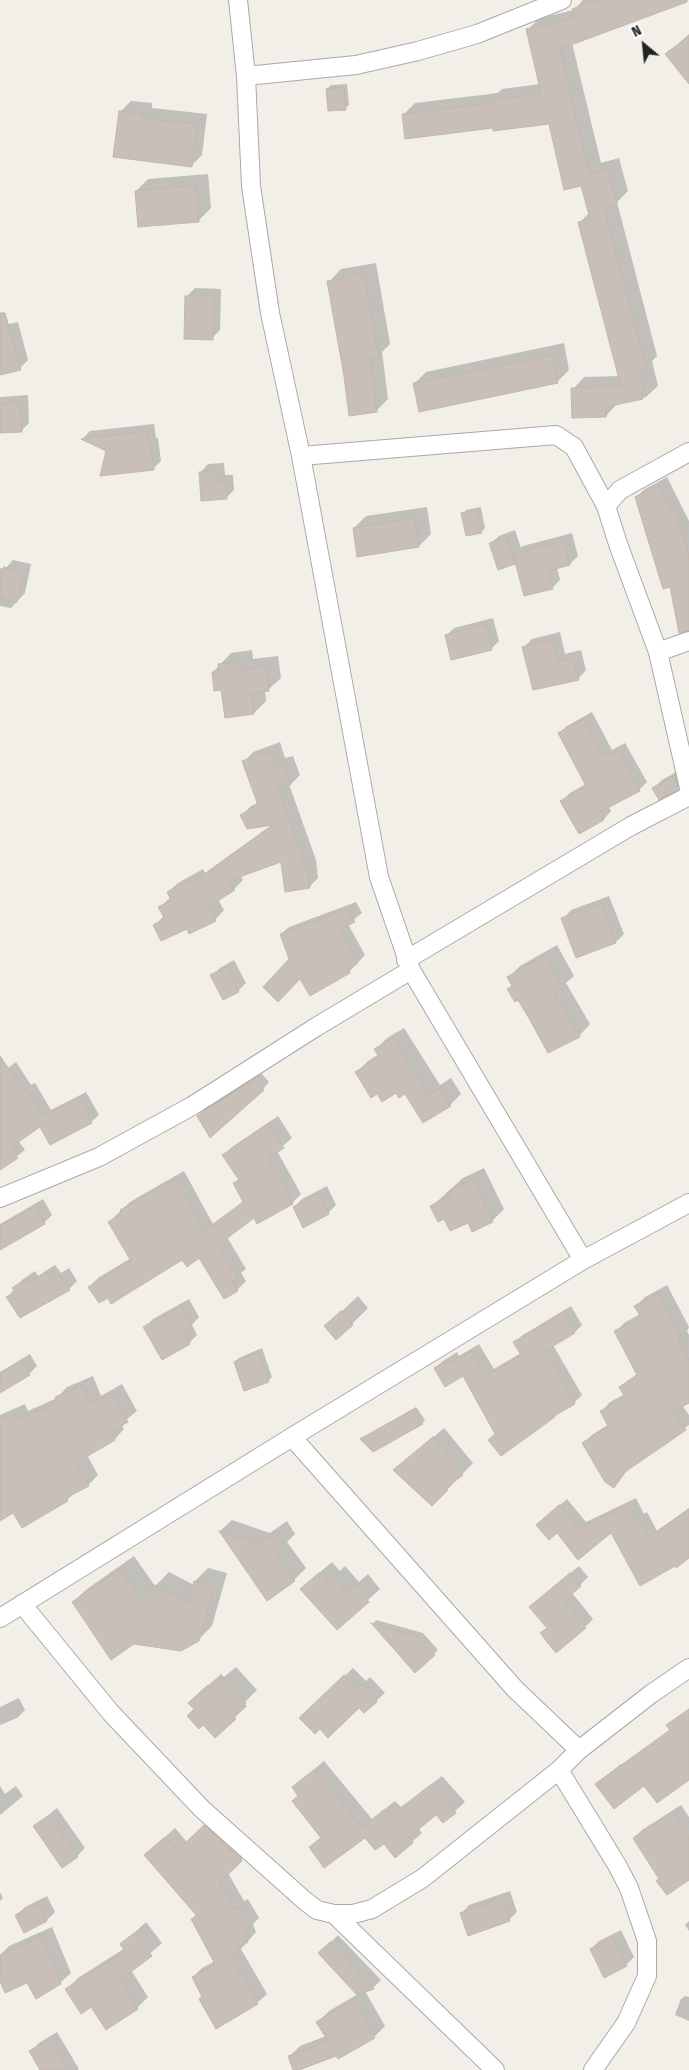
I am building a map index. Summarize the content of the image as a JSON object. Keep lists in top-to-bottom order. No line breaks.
{"north":"top left"}
